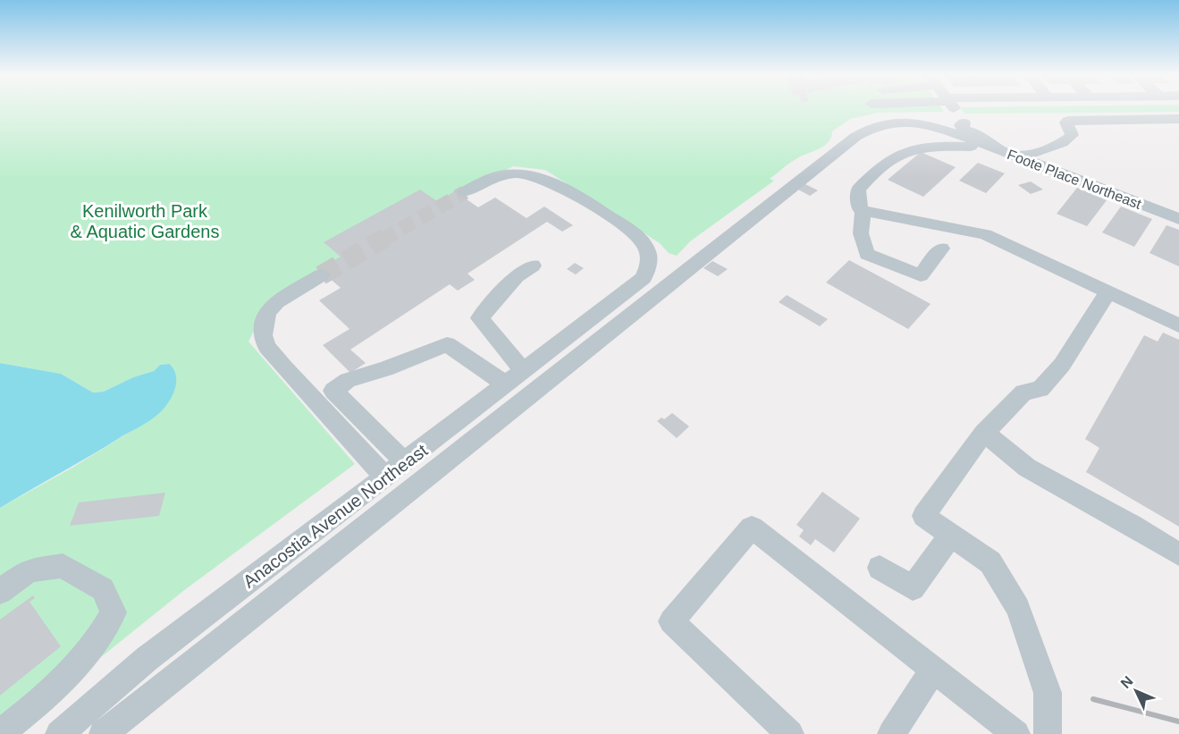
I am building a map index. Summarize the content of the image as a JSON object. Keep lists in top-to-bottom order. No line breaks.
{"streets":{"street":["Foote Place Northeast","Anacostia Avenue Northeast"]},"parks":["Kenilworth Park & Aquatic Gardens"],"north":"top left"}
